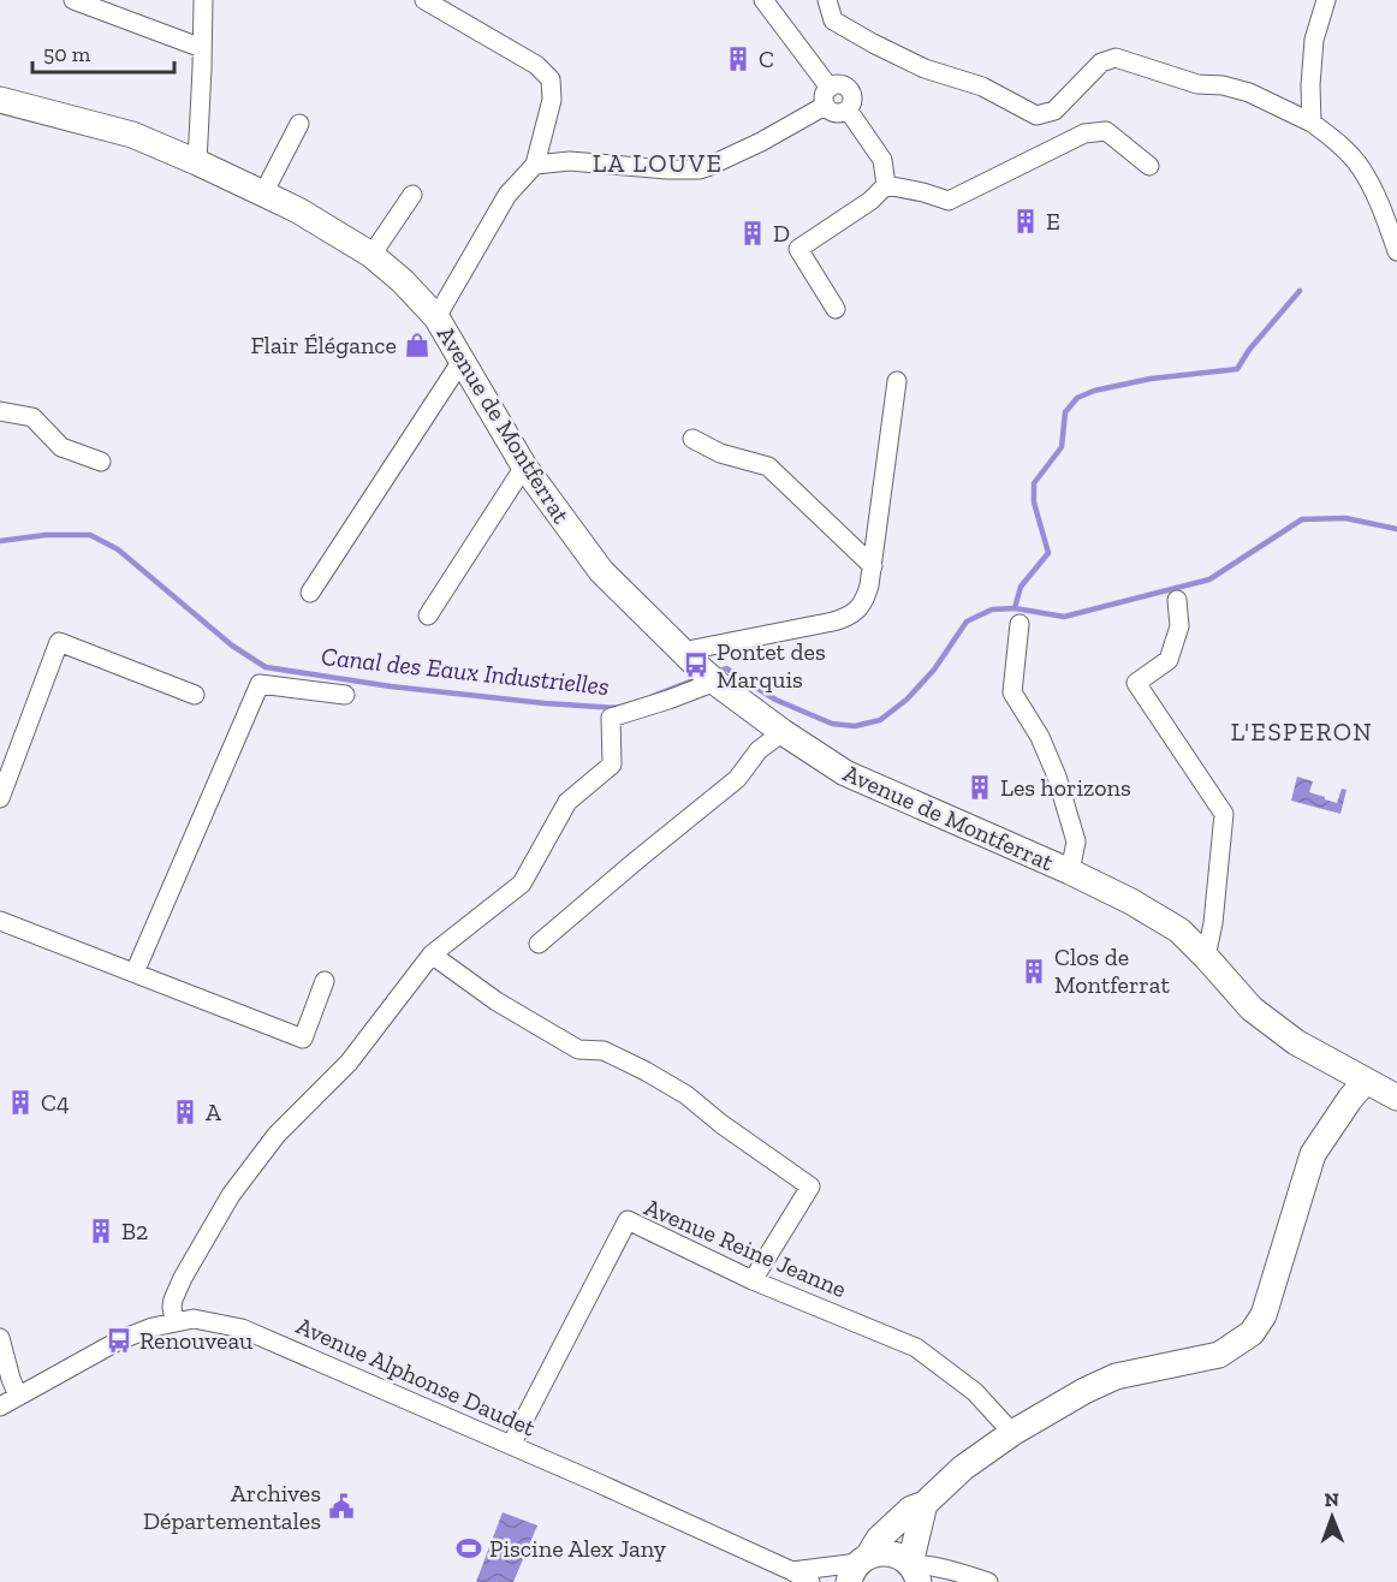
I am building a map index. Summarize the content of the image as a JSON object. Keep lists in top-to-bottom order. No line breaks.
{"streets":{"street":["Avenue de Montferrat","Avenue Reine Jeanne","Avenue Alphonse Daudet"]},"crossings":[["Avenue Reine Jeanne","Avenue Alphonse Daudet"]],"districts":["LA LOUVE","L'ESPERON"],"water":["Canal des Eaux Industrielles"],"places":{"building":["C","E","D","Les horizons","Clos de Montferrat","C4","A","B2"],"shop":["Flair Élégance"],"bus stop":["Pontet des Marquis","Renouveau"],"public building":["Archives Départementales"],"sports":["Piscine Alex Jany"]},"scale_bar":"50 m","north":"top"}
